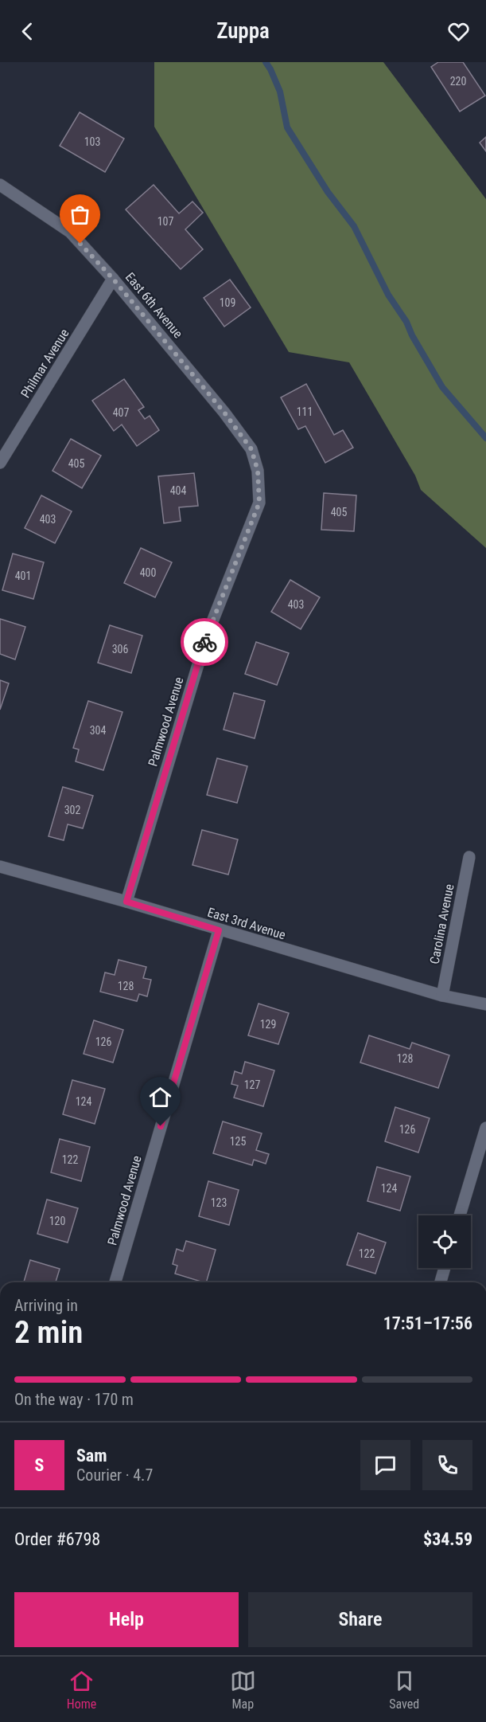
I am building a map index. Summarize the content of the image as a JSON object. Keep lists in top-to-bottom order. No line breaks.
{"streets":{"street":["East 6th Avenue","Philmar Avenue","Palmwood Avenue","East 3rd Avenue","Carolina Avenue"]},"crossings":[["East 6th Avenue","Philmar Avenue"],["East 6th Avenue","Palmwood Avenue"],["Palmwood Avenue","East 3rd Avenue"],["East 3rd Avenue","Carolina Avenue"]],"house_numbers":["220","103","107","109","111","407","405","404","405","403","400","401","403","306","304","302","128","129","126","128","127","124","126","125","122","124","123","120","122"],"page":{"header":"Zuppa","heading":["2 min","Arriving in","17:51–17:56"],"panel":["Sam","Courier · 4.7","Order #6798","$34.59"],"bar":"On the way · 170 m","round":"S","buttons":["Help","Share"],"tabs":["Home","Map","Saved"]}}
